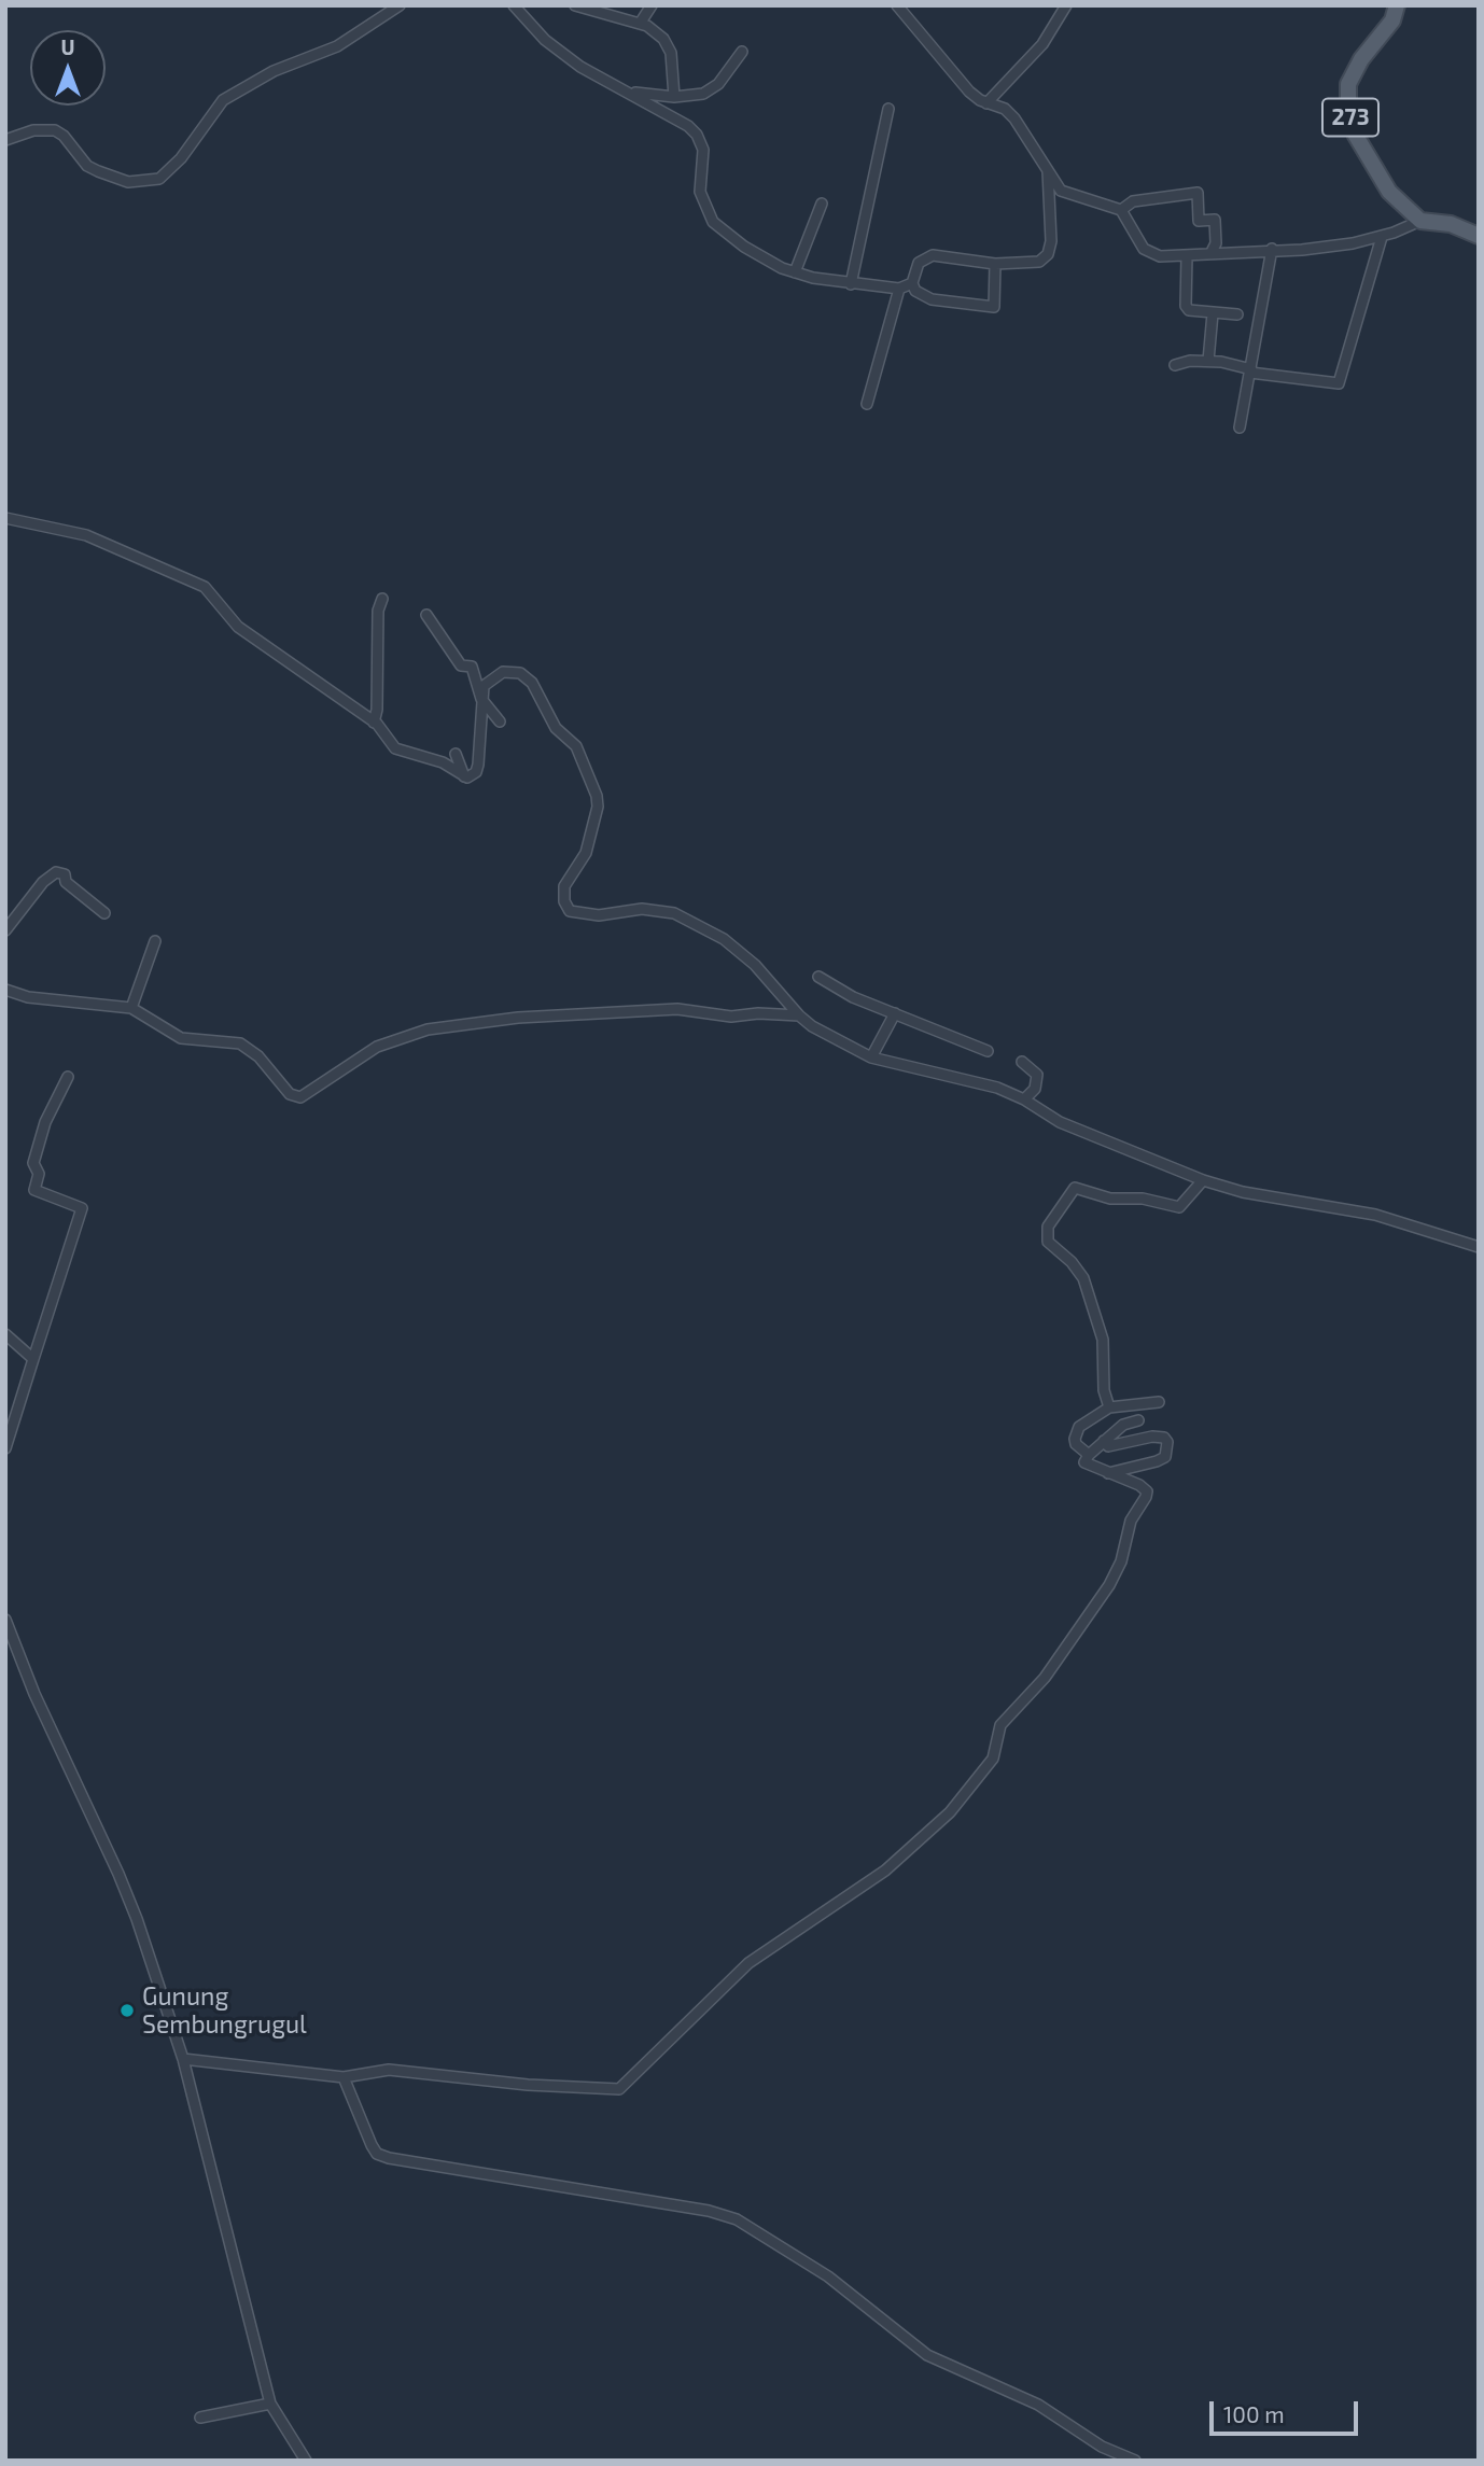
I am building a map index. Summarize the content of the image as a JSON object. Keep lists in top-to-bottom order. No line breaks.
{"streets":{"main road":["273"]},"places":["Gunung Sembungrugul"],"scale_bar":"100 m","north":"top"}
